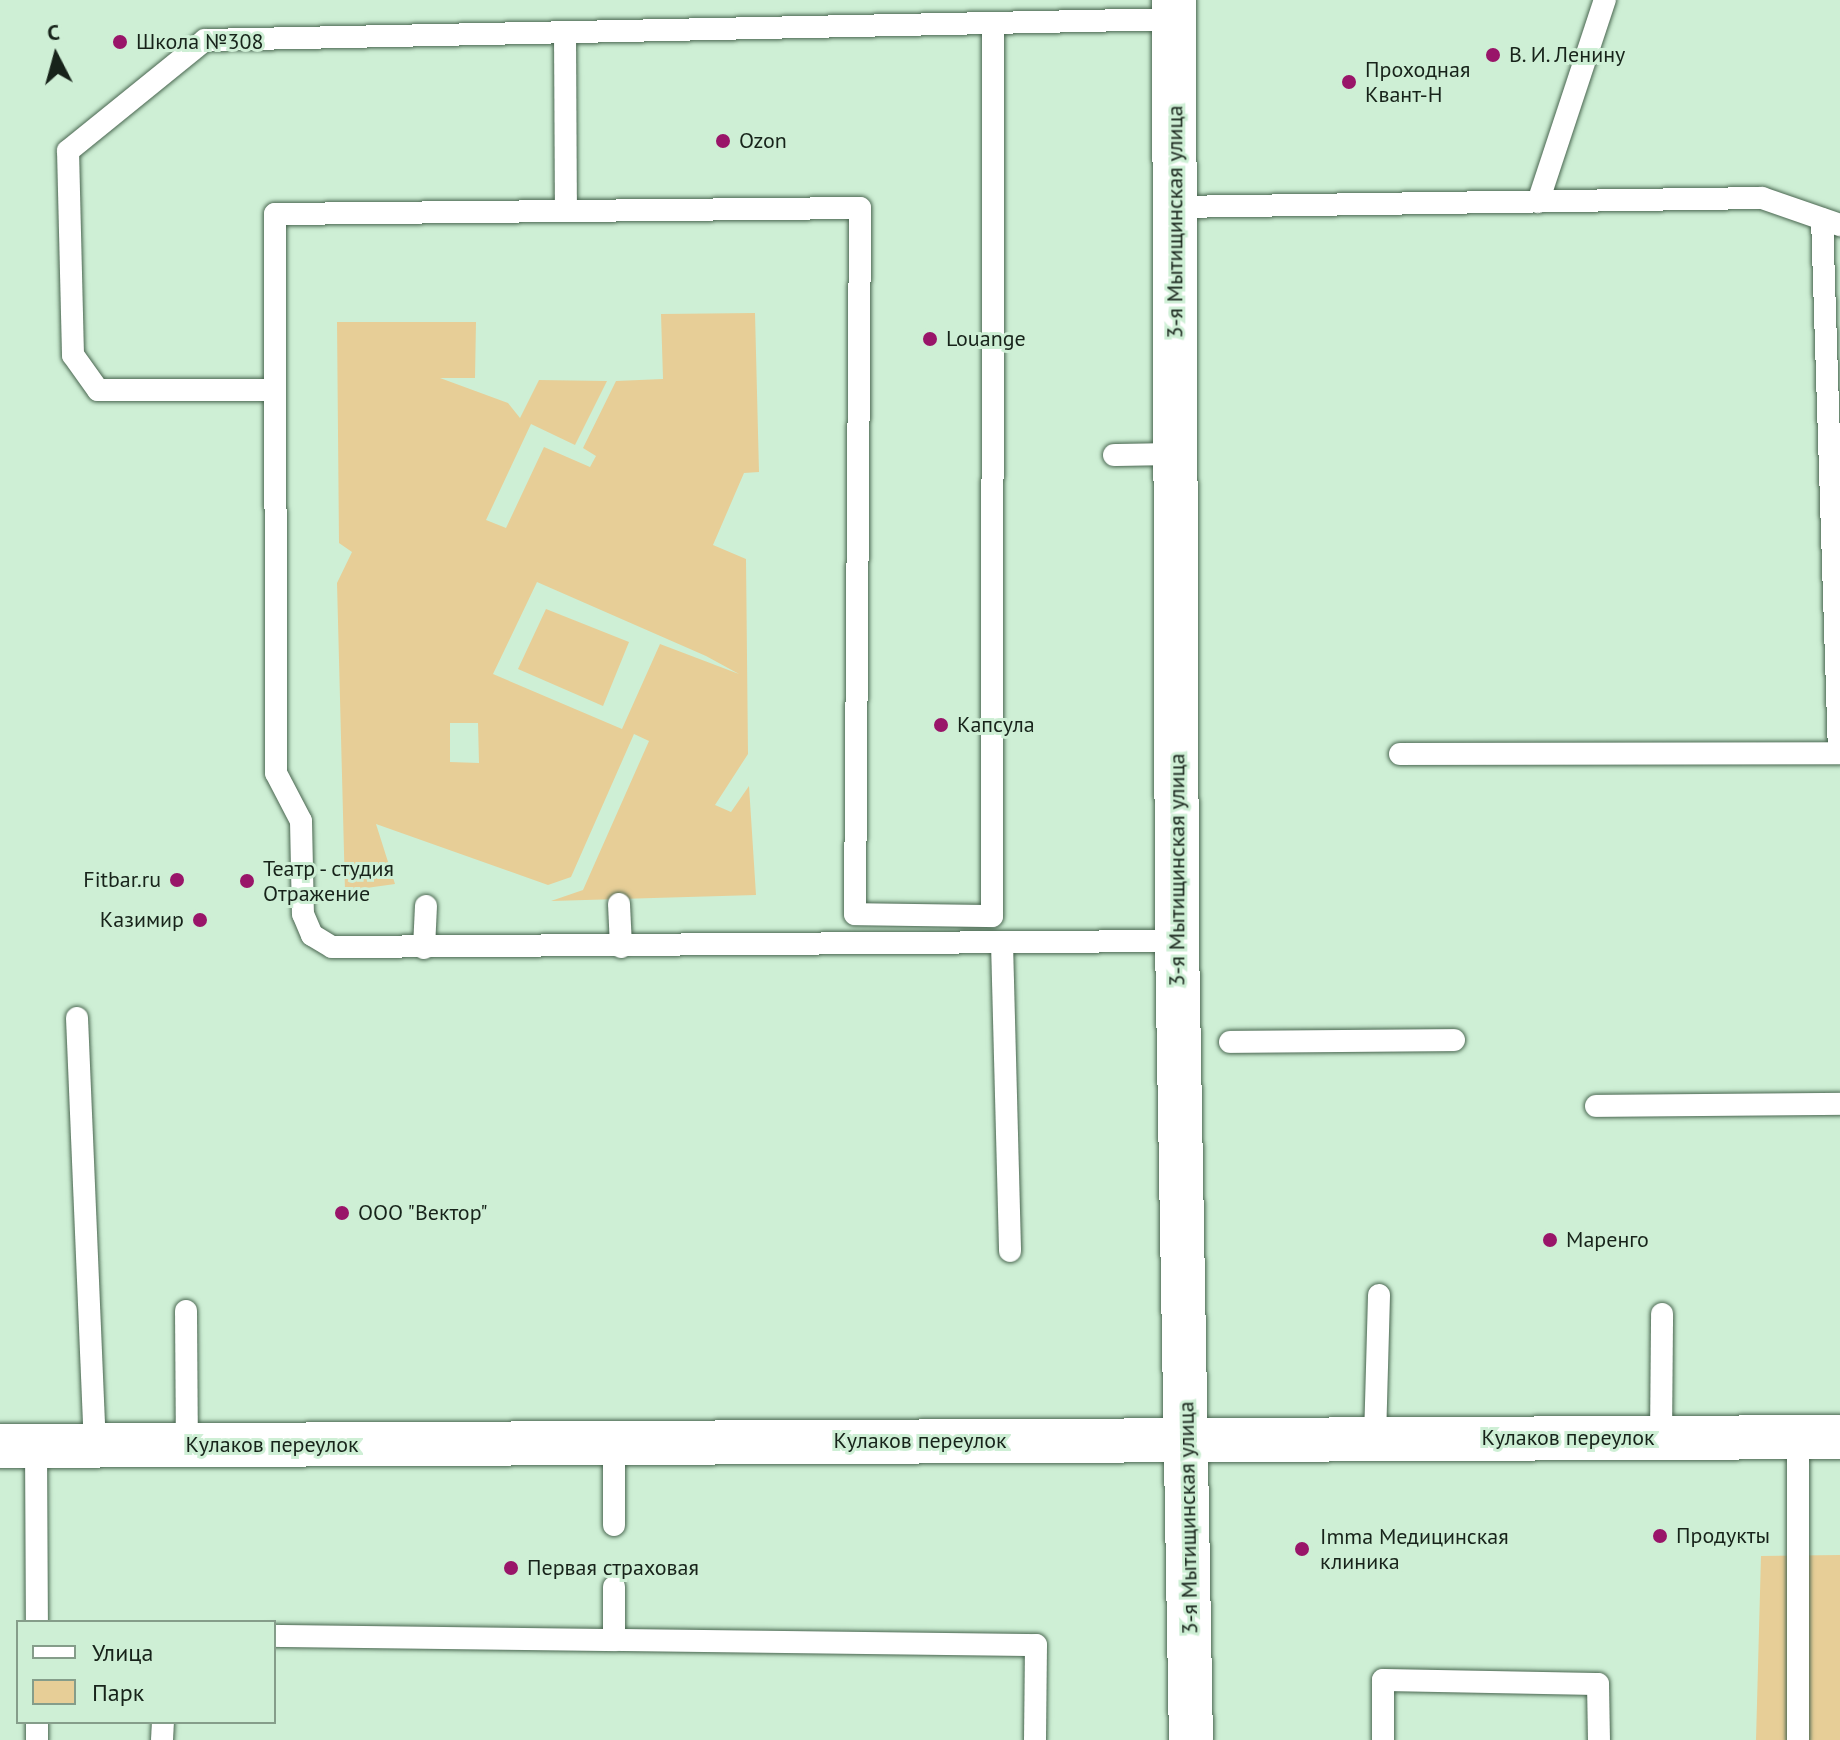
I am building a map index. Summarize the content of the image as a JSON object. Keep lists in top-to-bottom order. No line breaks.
{"streets":{"street":["3-я Мытищинская улица","Кулаков переулок"]},"crossings":[["3-я Мытищинская улица","Кулаков переулок"]],"places":["Школа №308","В. И. Ленину","Проходная Квант-Н","Ozon","Louange","Капсула","Fitbar.ru","Театр - студия Отражение","Казимир","ООО \"Вектор\"","Маренго","Продукты","Imma Медицинская клиника","Первая страховая"],"legend":["Улица","Парк"],"north":"top"}
